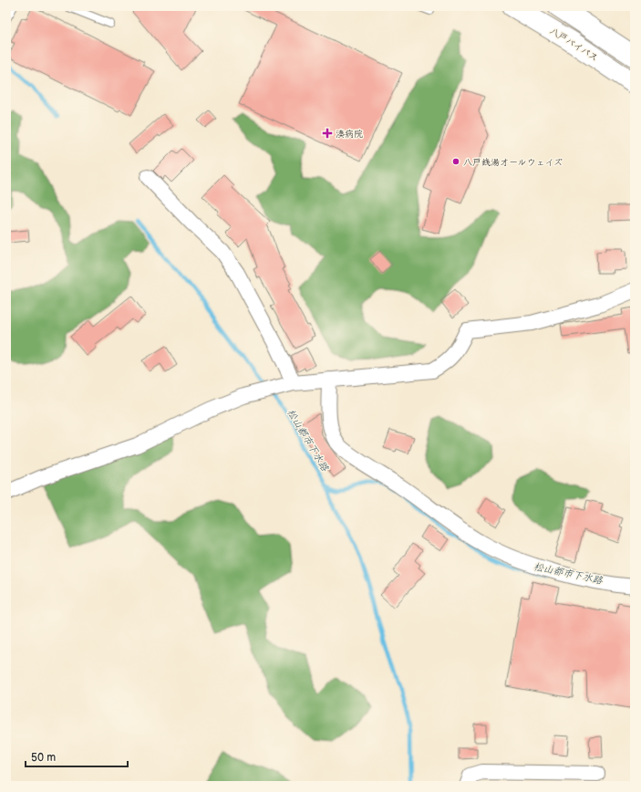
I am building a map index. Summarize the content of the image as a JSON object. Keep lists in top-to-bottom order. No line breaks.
{"streets":{"highway":["八戸バイパス"]},"water":["松山都市下水路"],"places":{"health":["湊病院"],"other":["八戸銭湯オールウェイズ"]},"scale_bar":"50 m"}
